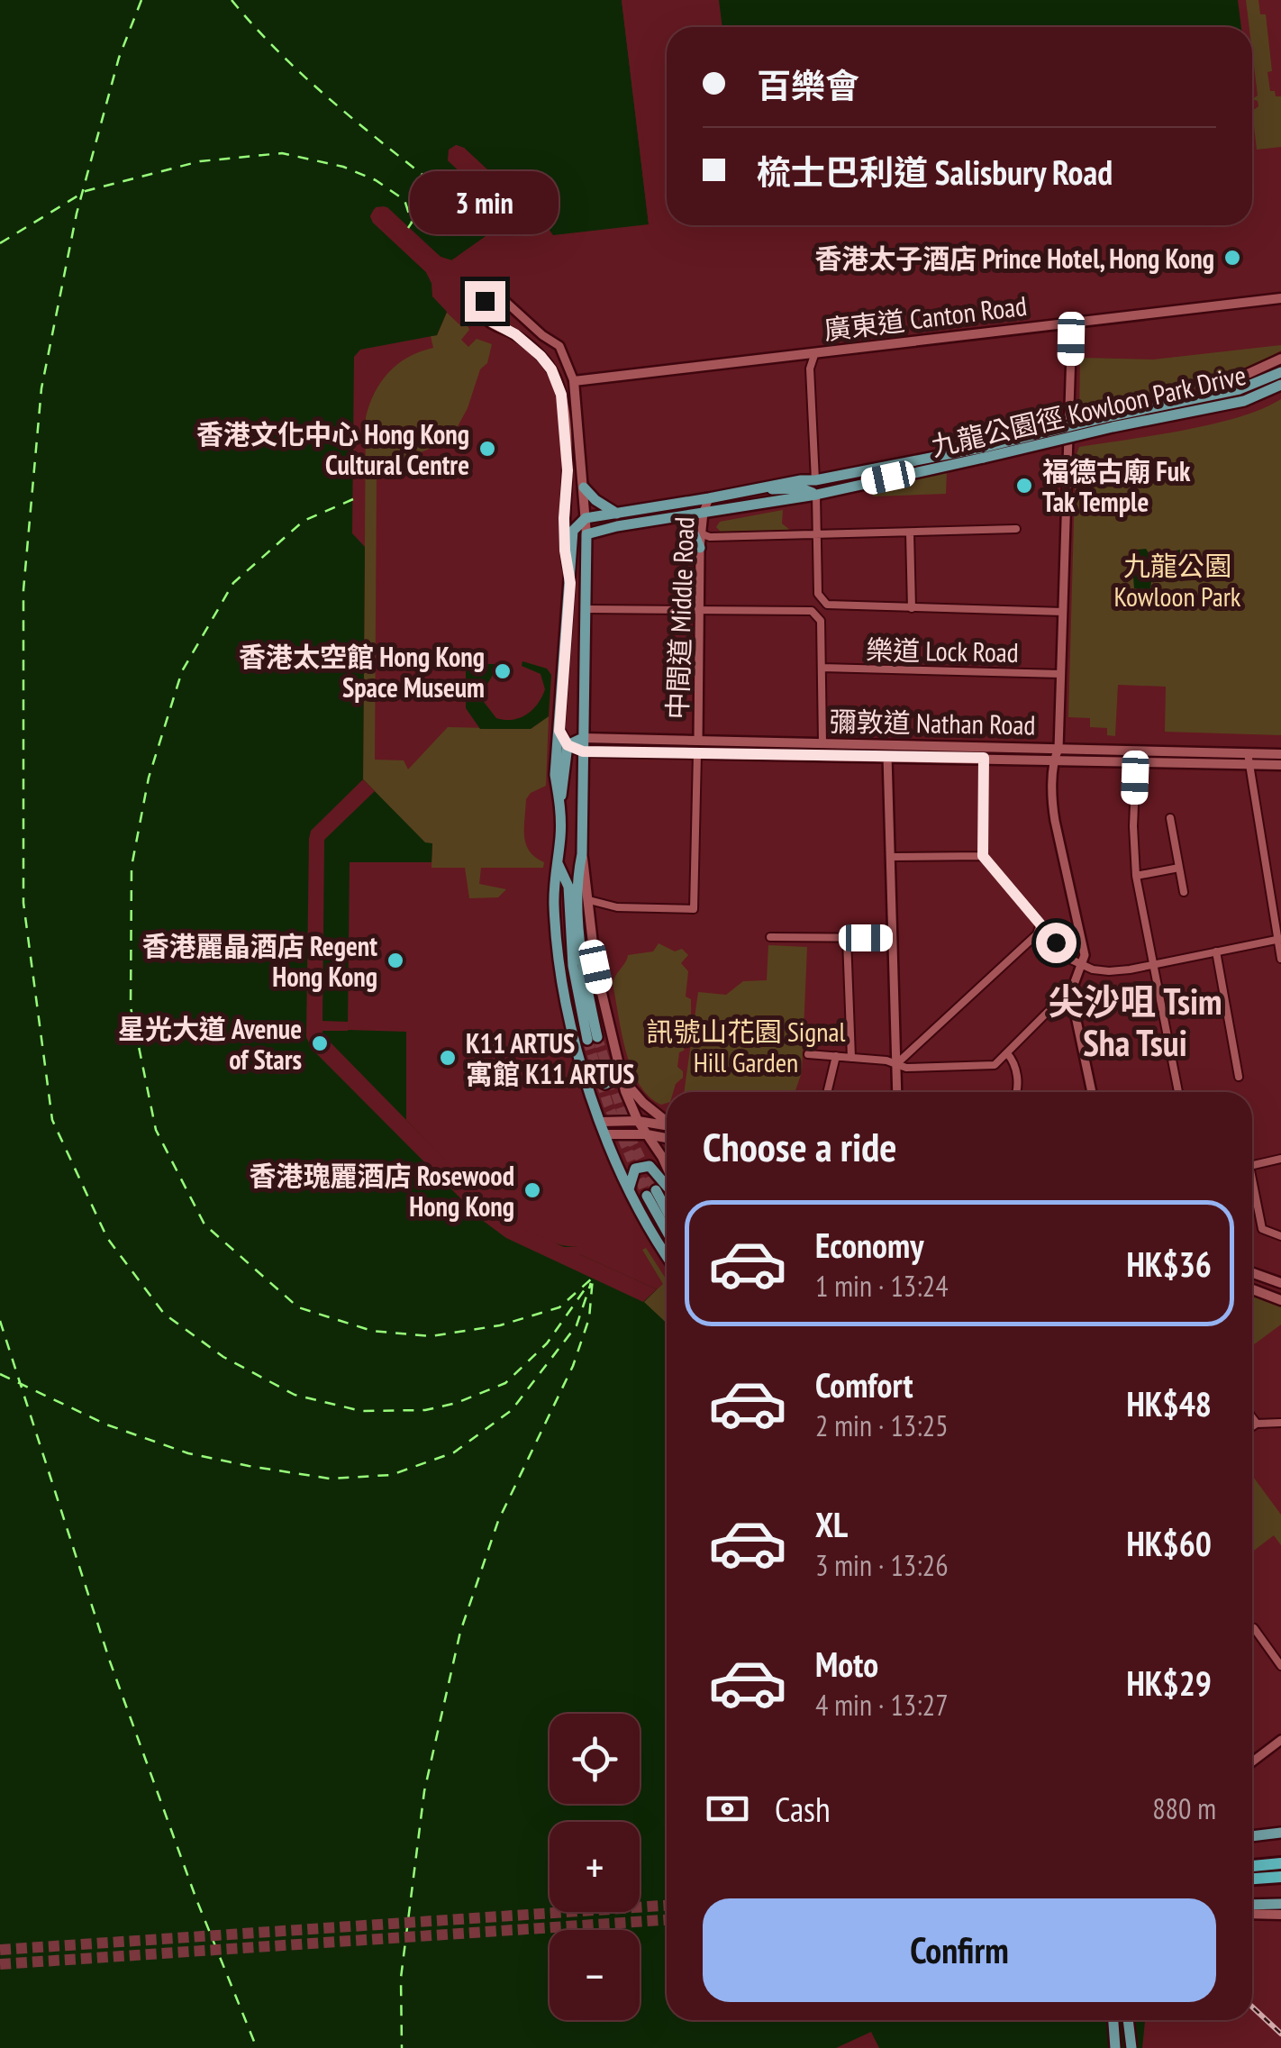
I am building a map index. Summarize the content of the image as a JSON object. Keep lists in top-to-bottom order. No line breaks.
{"streets":{"main road":["廣東道 Canton Road","九龍公園徑 Kowloon Park Drive","彌敦道 Nathan Road"],"street":["中間道 Middle Road","樂道 Lock Road"]},"crossings":[["九龍公園徑 Kowloon Park Drive","中間道 Middle Road"],["中間道 Middle Road","彌敦道 Nathan Road"]],"districts":["尖沙咀 Tsim Sha Tsui"],"parks":["九龍公園 Kowloon Park","訊號山花園 Signal Hill Garden"],"places":["香港太子酒店 Prince Hotel, Hong Kong","香港文化中心 Hong Kong Cultural Centre","福德古廟 Fuk Tak Temple","香港太空館 Hong Kong Space Museum","香港麗晶酒店 Regent Hong Kong","星光大道 Avenue of Stars","K11 ARTUS 寓館 K11 ARTUS","香港瑰麗酒店 Rosewood Hong Kong"],"page":{"banner":["百樂會","梳士巴利道 Salisbury Road"],"bubble":"3 min","heading":"Choose a ride","list":[{"name":"Economy","note":"1 min · 13:24","value":"HK$36"},{"name":"Comfort","note":"2 min · 13:25","value":"HK$48"},{"name":"XL","note":"3 min · 13:26","value":"HK$60"},{"name":"Moto","note":"4 min · 13:27","value":"HK$29"}],"map_buttons":["+","−"],"pay":["Cash","880 m"],"buttons":"Confirm"}}
